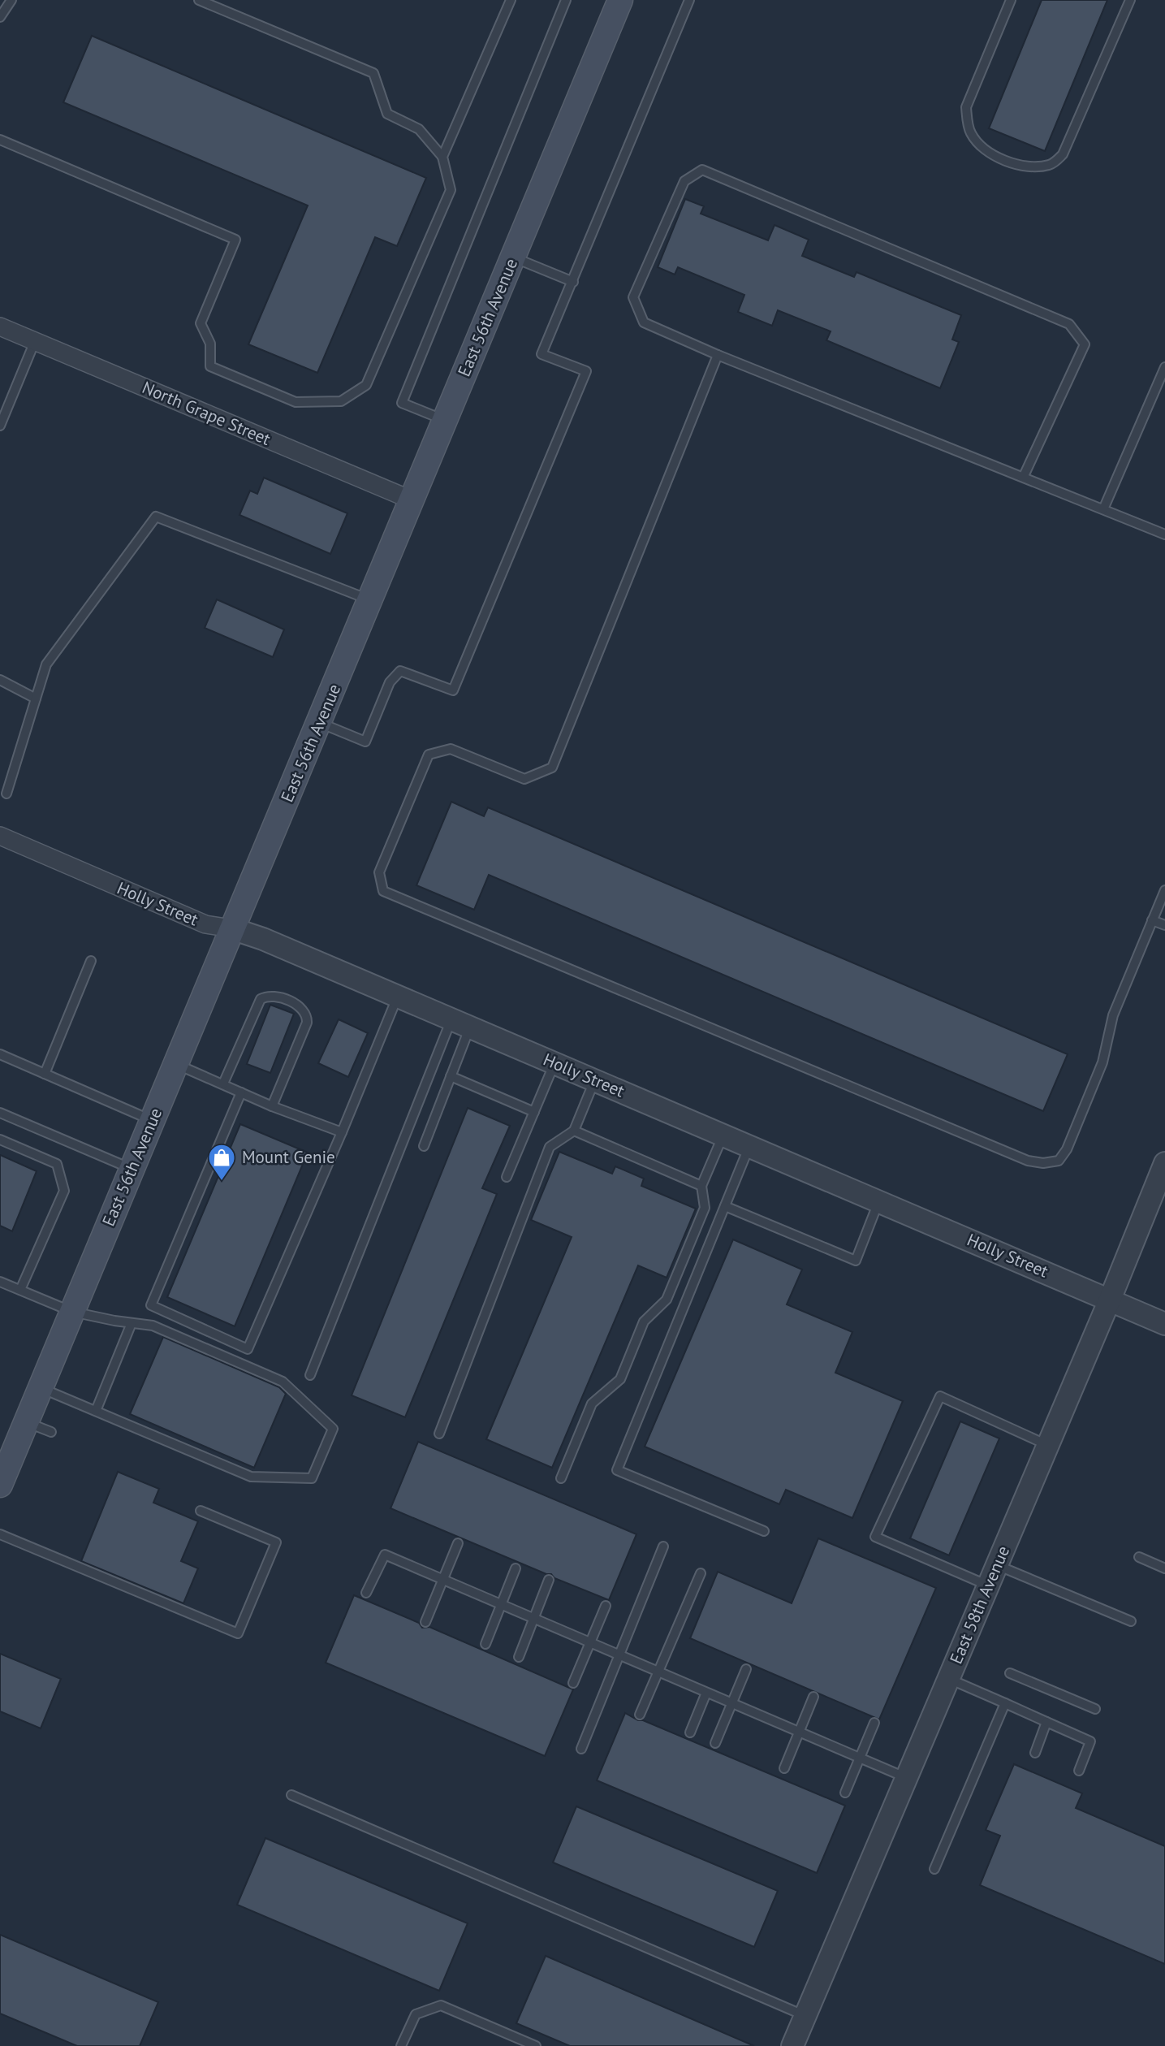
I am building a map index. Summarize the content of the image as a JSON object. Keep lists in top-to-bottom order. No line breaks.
{"streets":{"main road":["East 56th Avenue"],"street":["North Grape Street","Holly Street","East 58th Avenue"]},"crossings":[["East 56th Avenue","North Grape Street"],["East 56th Avenue","Holly Street"],["Holly Street","East 58th Avenue"]],"places":{"shop":["Mount Genie"]}}
